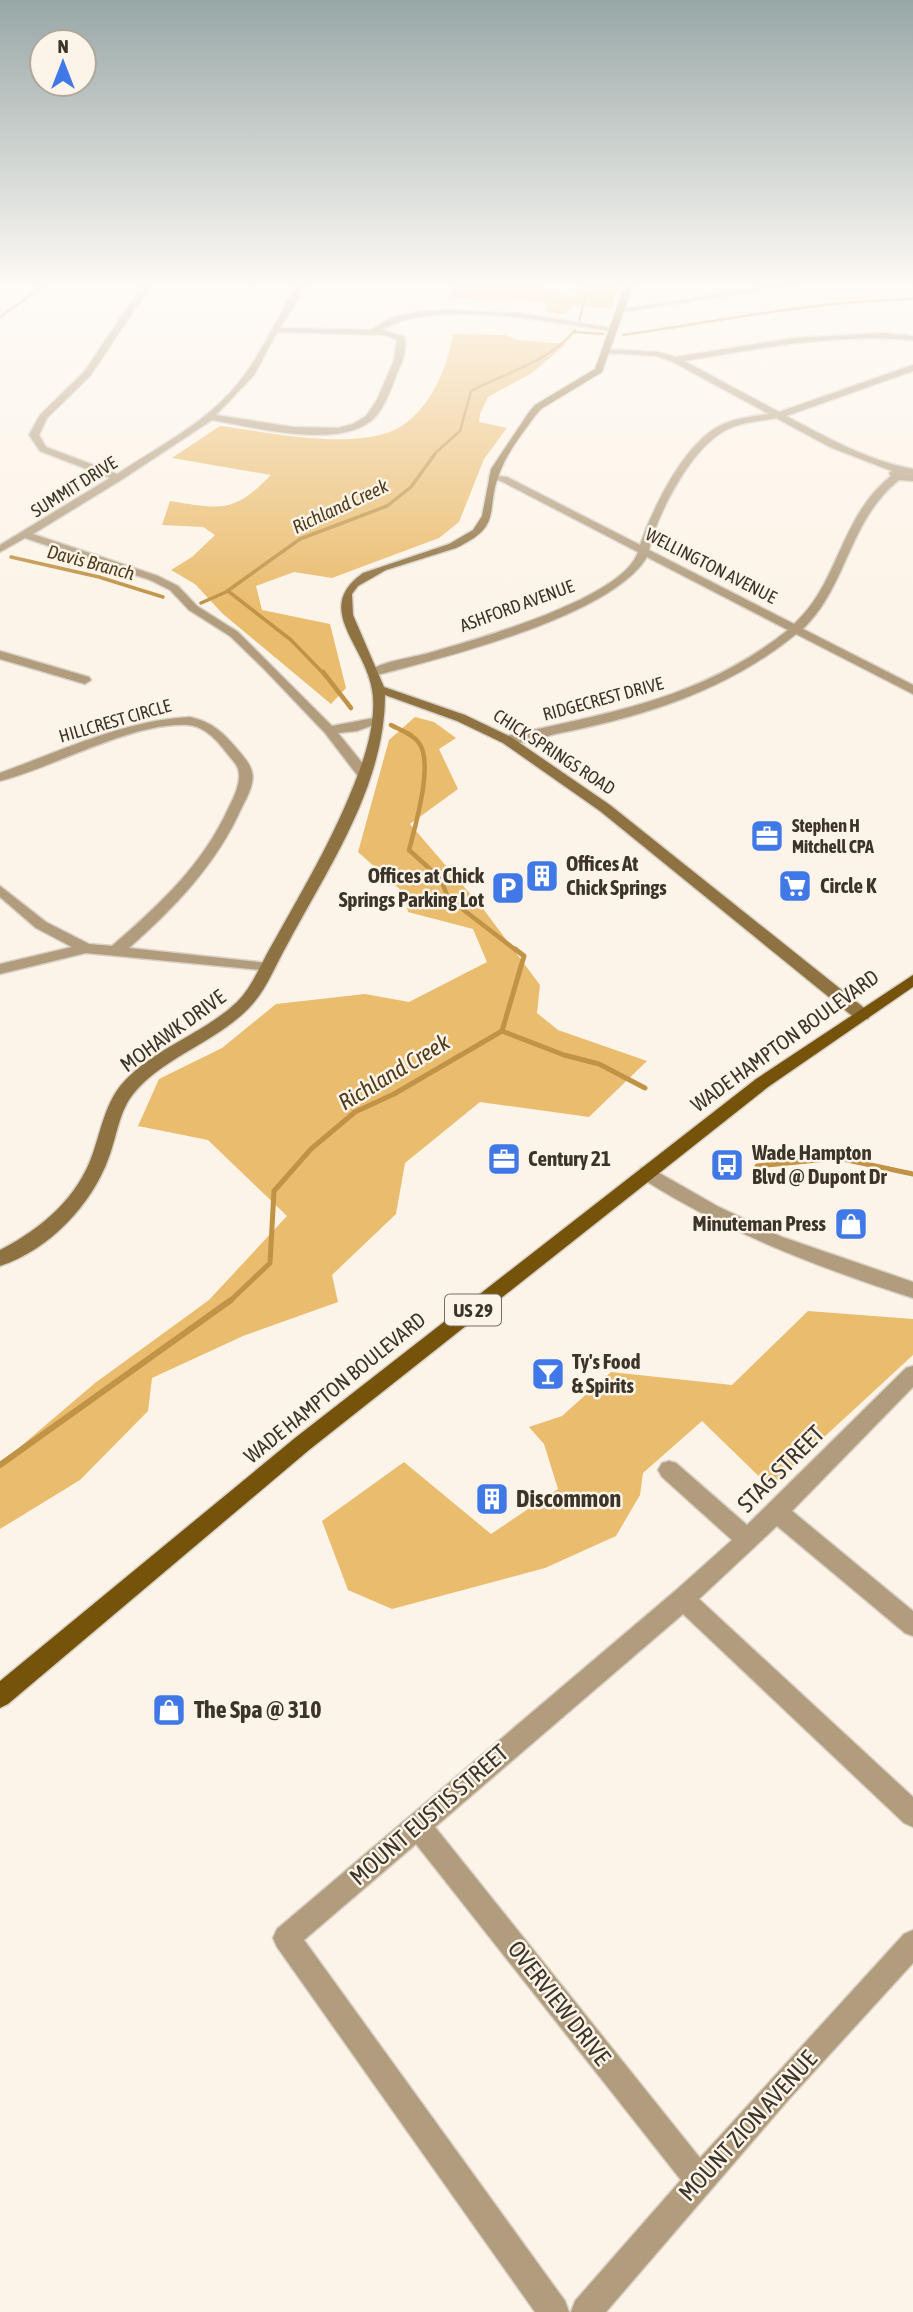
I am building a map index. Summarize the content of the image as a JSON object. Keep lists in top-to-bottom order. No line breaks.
{"streets":{"main road":["WADE HAMPTON BOULEVARD","US 29"],"street":["SUMMIT DRIVE","WELLINGTON AVENUE","ASHFORD AVENUE","RIDGECREST DRIVE","HILLCREST CIRCLE","CHICK SPRINGS ROAD","MOHAWK DRIVE","STAG STREET","MOUNT EUSTIS STREET","OVERVIEW DRIVE","MOUNT ZION AVENUE"]},"crossings":[["WELLINGTON AVENUE","ASHFORD AVENUE"],["WELLINGTON AVENUE","RIDGECREST DRIVE"],["RIDGECREST DRIVE","CHICK SPRINGS ROAD"],["CHICK SPRINGS ROAD","MOHAWK DRIVE"],["CHICK SPRINGS ROAD","WADE HAMPTON BOULEVARD"],["STAG STREET","MOUNT EUSTIS STREET"],["MOUNT EUSTIS STREET","OVERVIEW DRIVE"],["OVERVIEW DRIVE","MOUNT ZION AVENUE"]],"water":["Richland Creek","Davis Branch"],"places":{"office":["Stephen H Mitchell CPA","Century 21"],"building":["Offices At Chick Springs","Discommon"],"supermarket":["Circle K"],"parking":["Offices at Chick Springs Parking Lot"],"bus stop":["Wade Hampton Blvd @ Dupont Dr"],"shop":["Minuteman Press","The Spa @ 310"],"bar":["Ty's Food & Spirits"]},"north":"top"}
